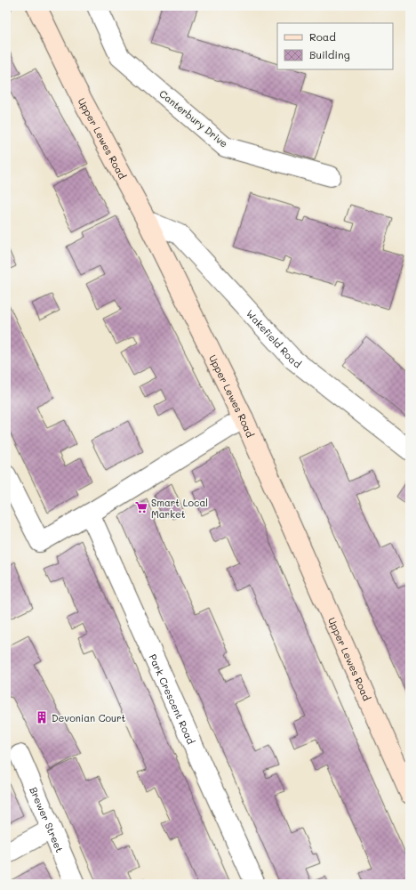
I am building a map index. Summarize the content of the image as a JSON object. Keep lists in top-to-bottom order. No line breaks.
{"streets":{"street":["Canterbury Drive","Upper Lewes Road","Wakefield Road","Park Crescent Road","Brewer Street"]},"crossings":[["Upper Lewes Road","Wakefield Road"]],"places":{"supermarket":["Smart Local Market"],"building":["Devonian Court"]},"legend":["Road","Building"]}
